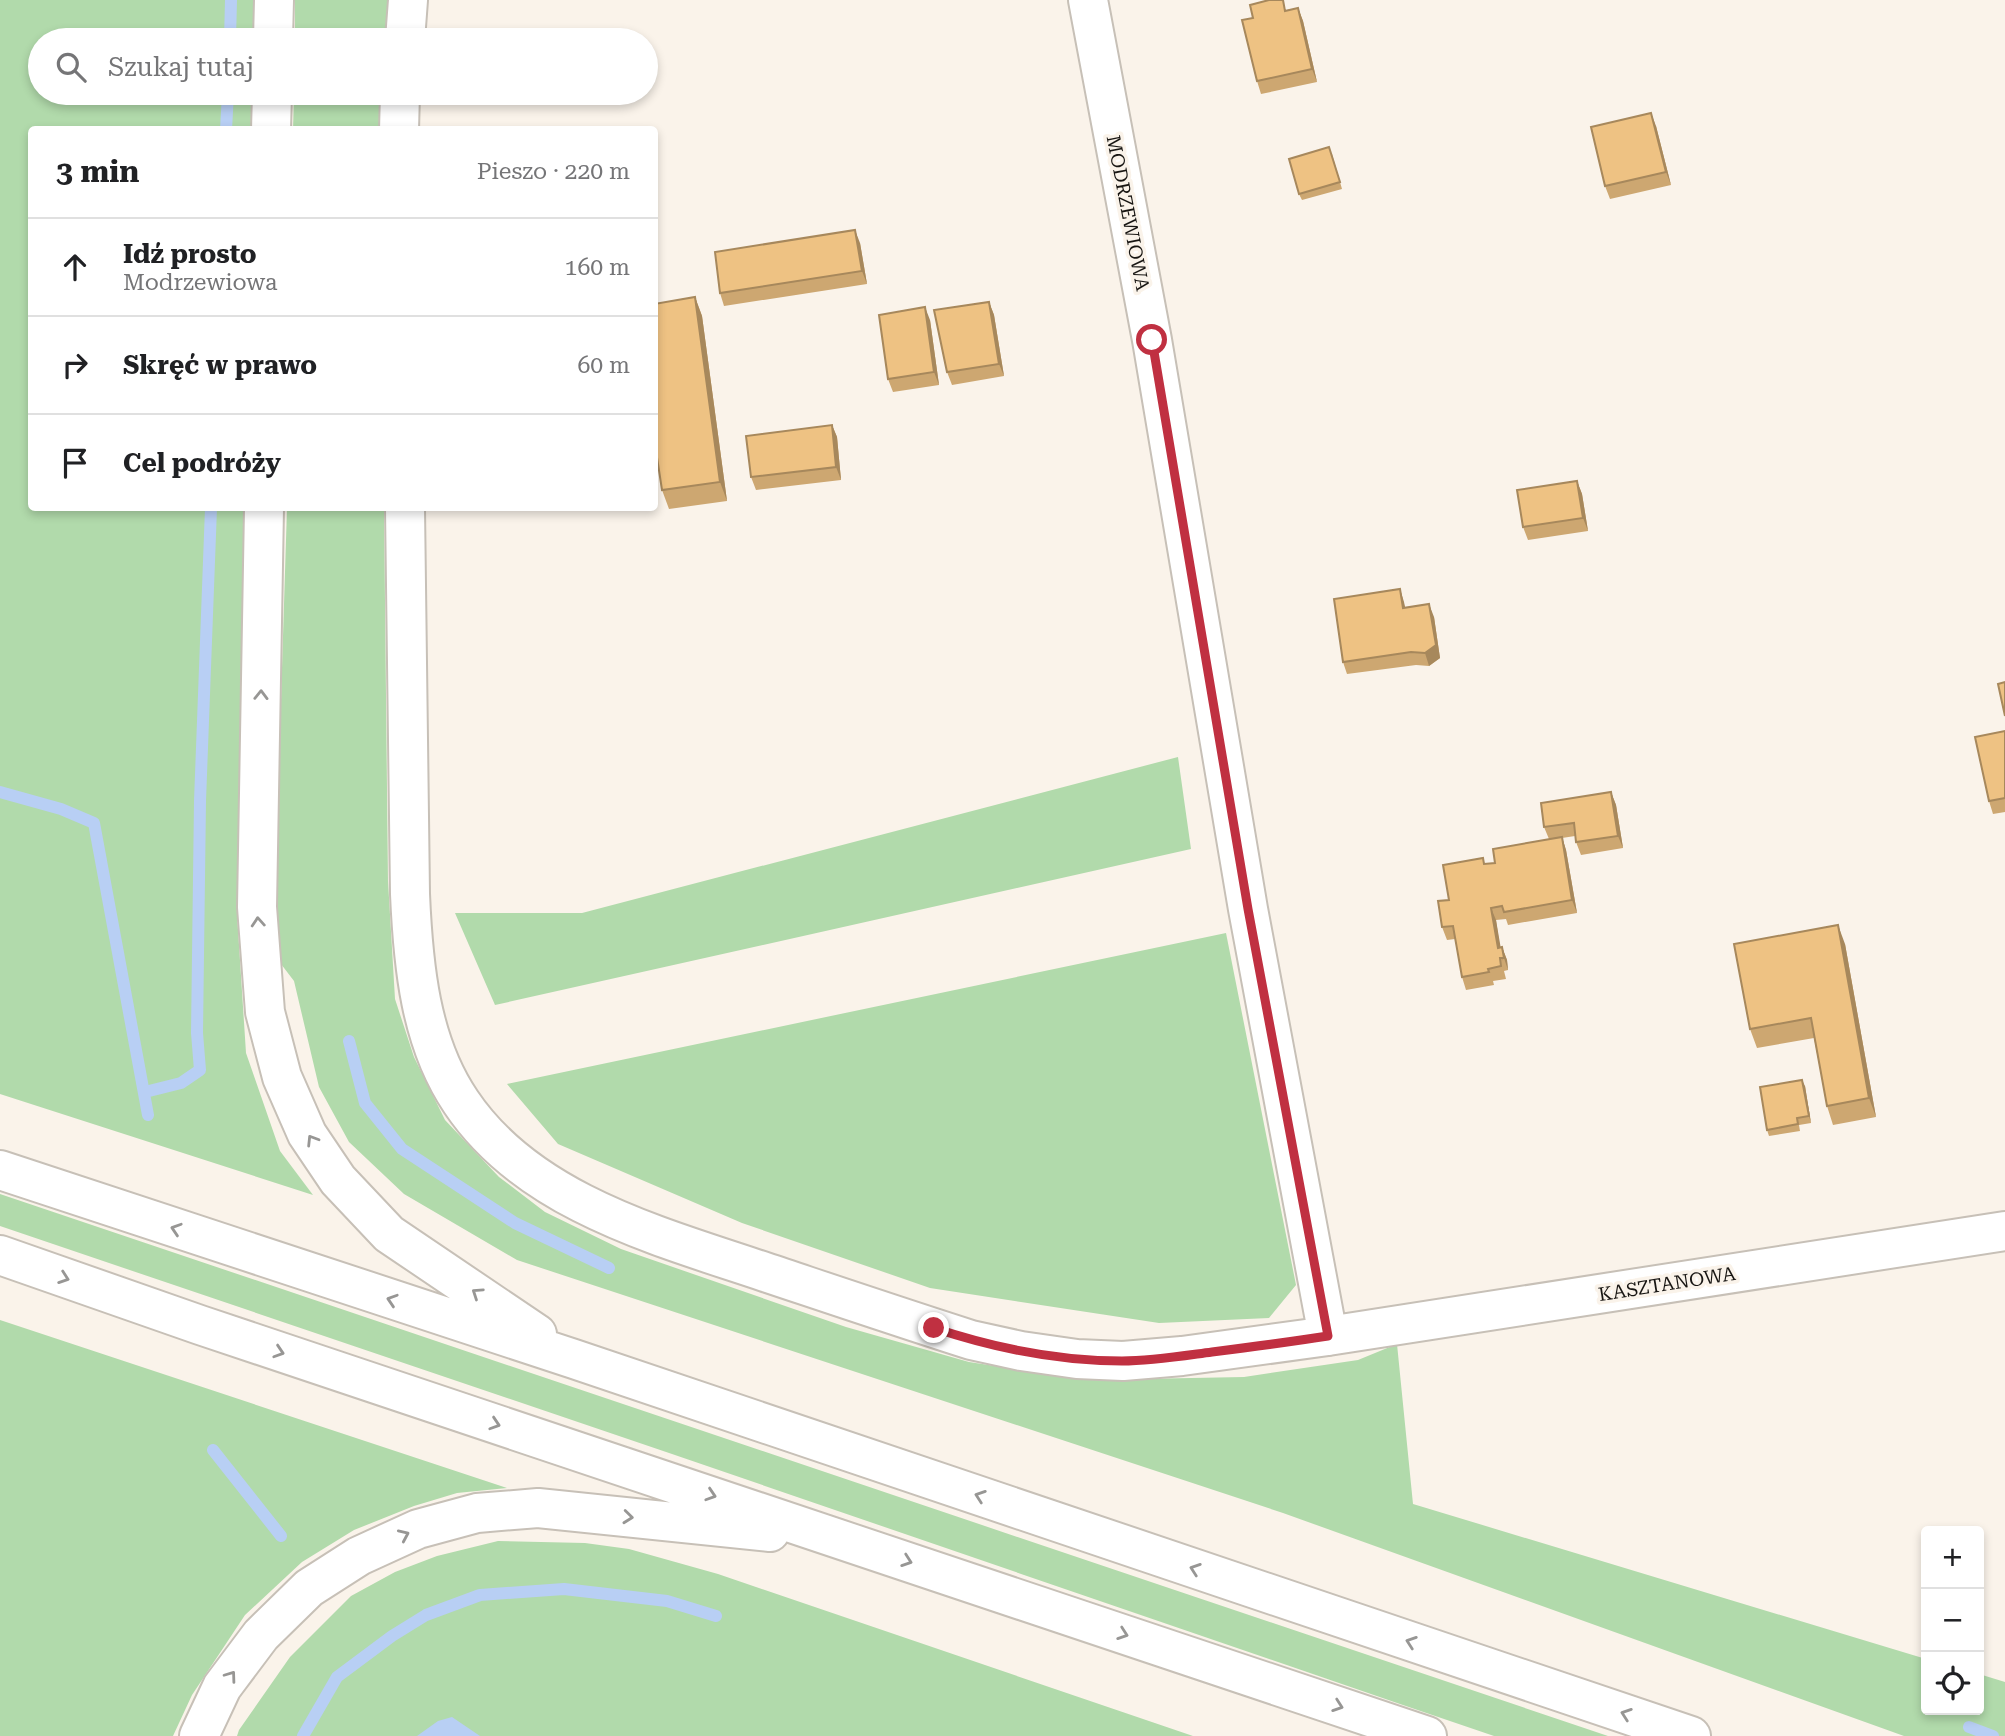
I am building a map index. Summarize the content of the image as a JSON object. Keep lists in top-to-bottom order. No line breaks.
{"streets":{"main road":["MODRZEWIOWA","KASZTANOWA"]},"crossings":[["MODRZEWIOWA","KASZTANOWA"]],"page":{"search":"Szukaj tutaj","heading":["3 min","Pieszo · 220 m"],"list":[["Idź prosto","Modrzewiowa","160 m"],["Skręć w prawo","60 m"],"Cel podróży"],"map_buttons":["+","−"]}}
